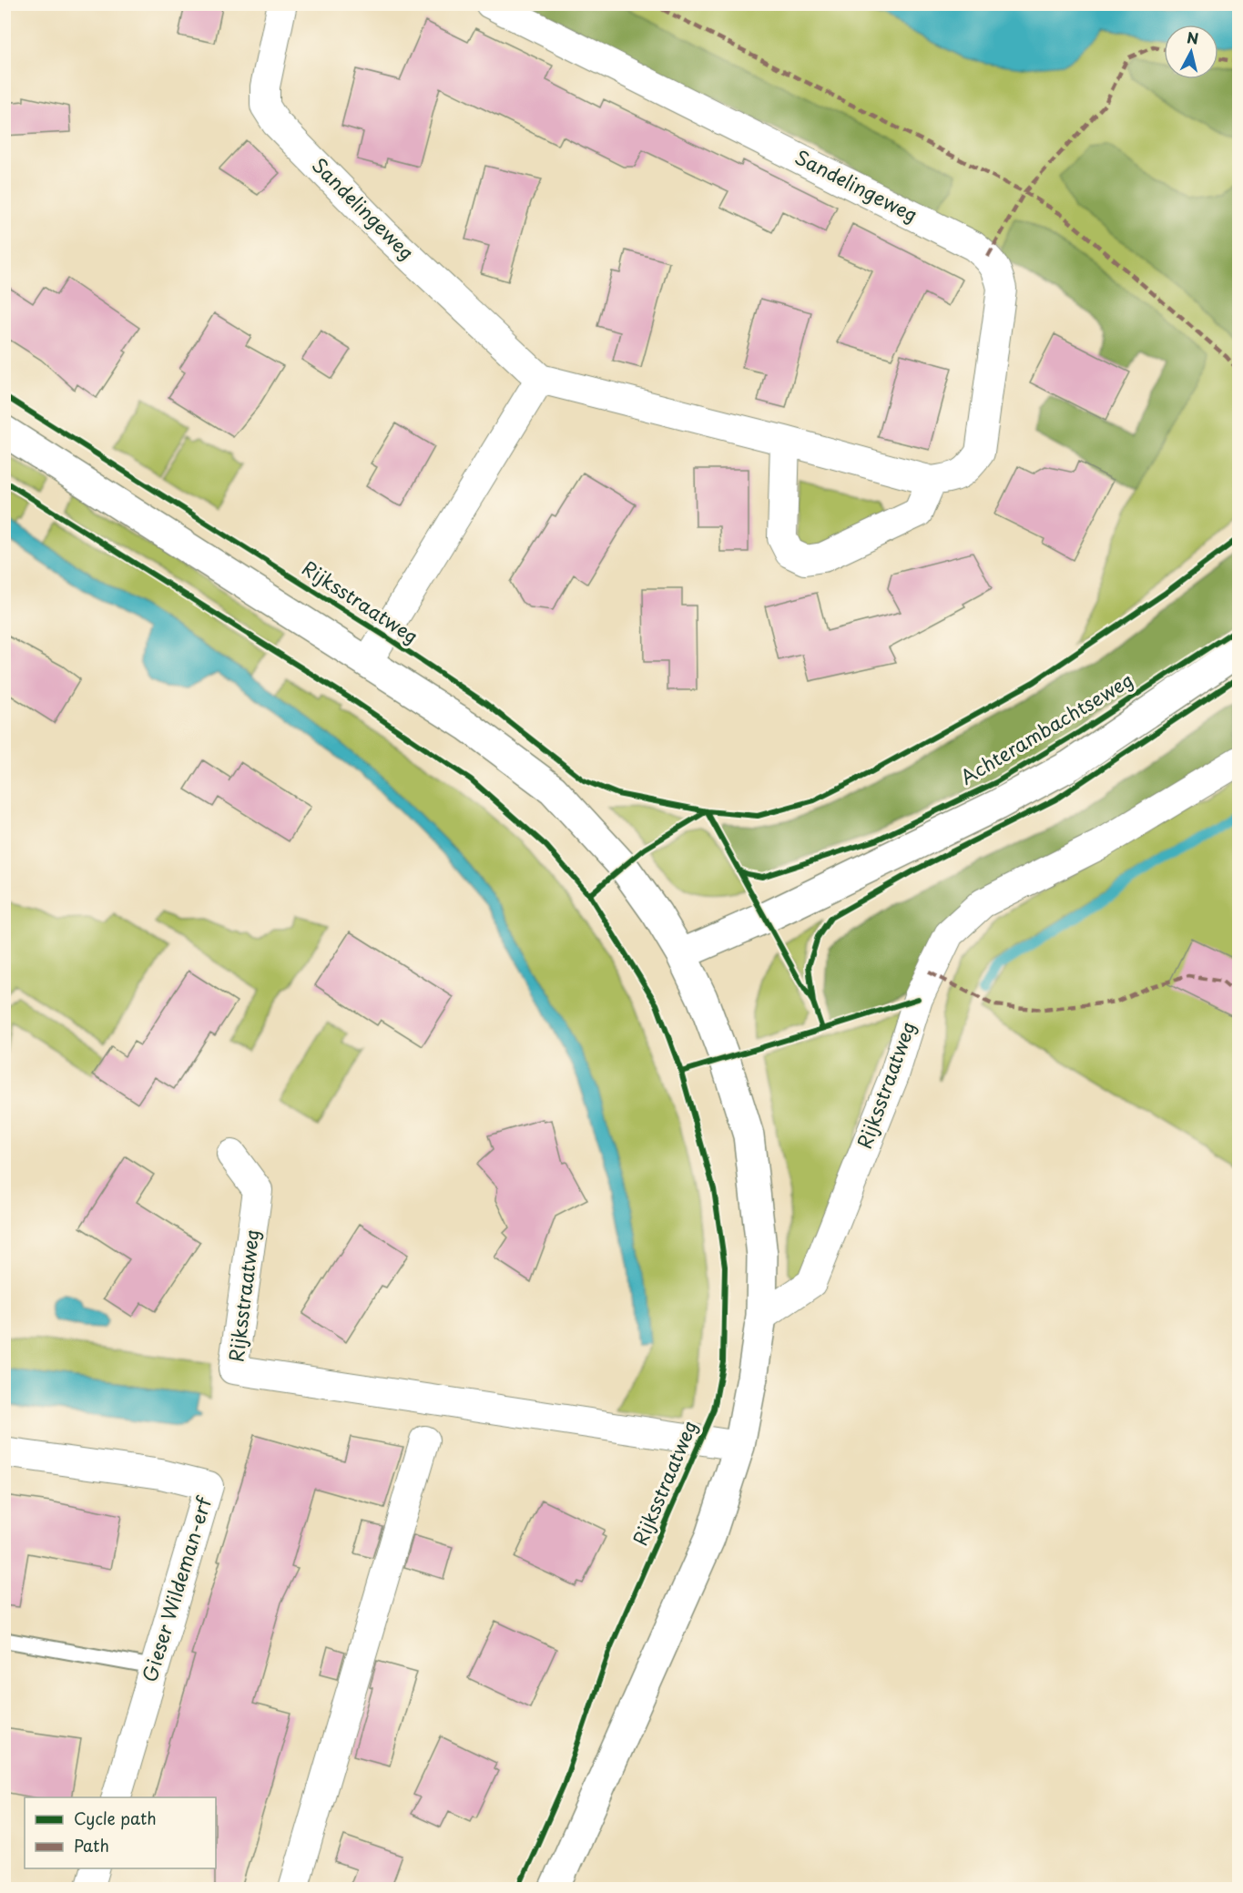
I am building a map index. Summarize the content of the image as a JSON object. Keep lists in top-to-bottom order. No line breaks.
{"streets":{"street":["Sandelingeweg","Rijksstraatweg","Achterambachtseweg","Gieser Wildeman-erf"]},"legend":["Cycle path","Path"],"north":"top"}
